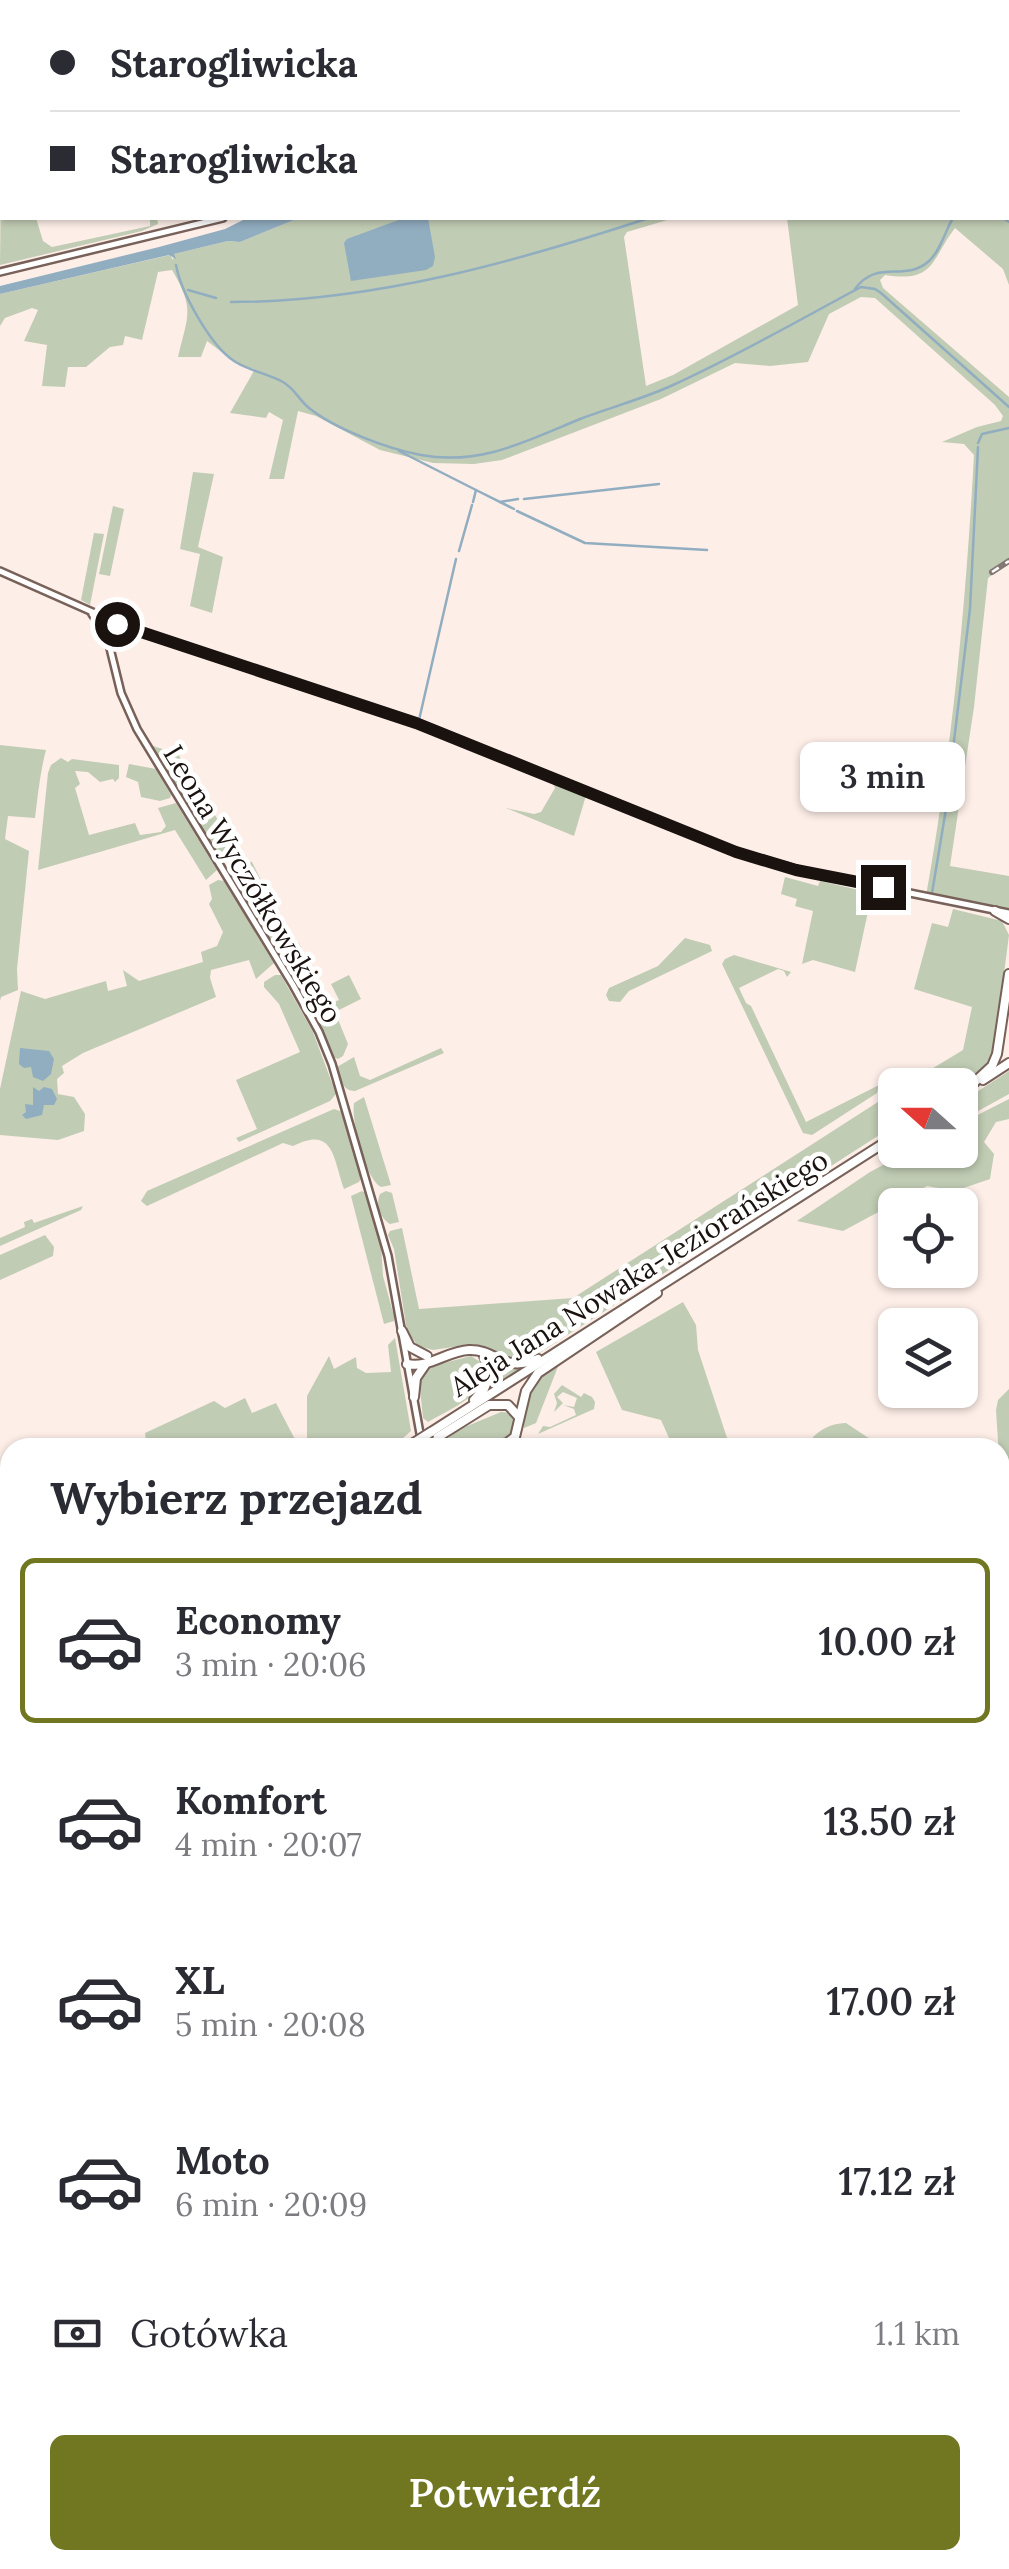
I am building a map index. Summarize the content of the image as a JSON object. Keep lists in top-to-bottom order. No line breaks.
{"streets":{"main road":["Aleja Jana Nowaka-Jeziorańskiego"],"street":["Leona Wyczółkowskiego"]},"north":"left","page":{"banner":["Starogliwicka","Starogliwicka"],"bubble":"3 min","heading":"Wybierz przejazd","list":[{"name":"Economy","note":"3 min · 20:06","value":"10.00 zł"},{"name":"Komfort","note":"4 min · 20:07","value":"13.50 zł"},{"name":"XL","note":"5 min · 20:08","value":"17.00 zł"},{"name":"Moto","note":"6 min · 20:09","value":"17.12 zł"}],"pay":["Gotówka","1.1 km"],"buttons":"Potwierdź"}}
